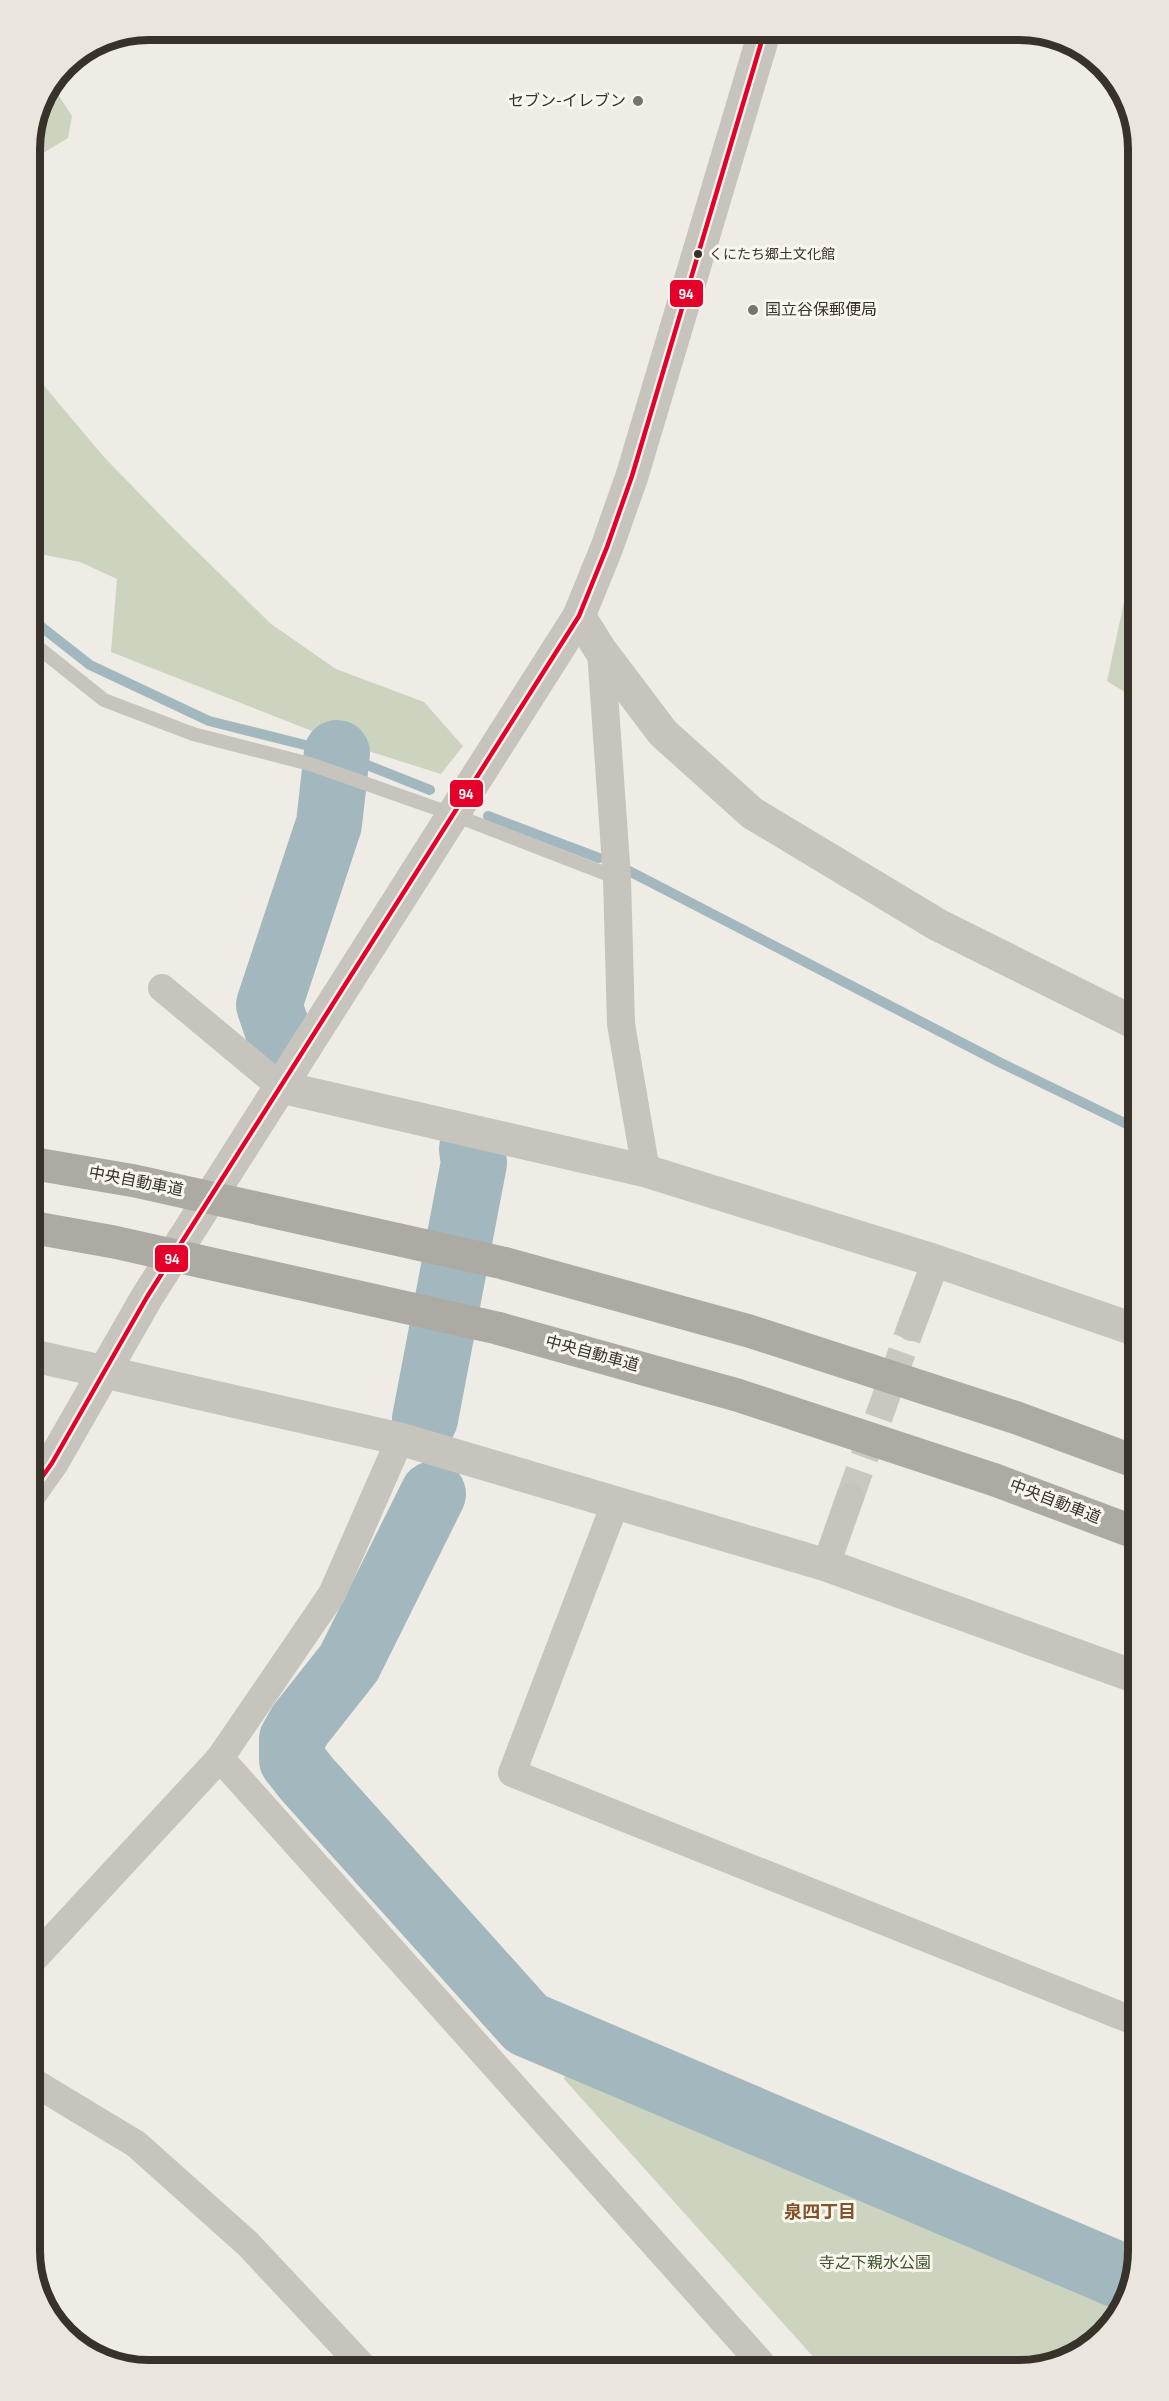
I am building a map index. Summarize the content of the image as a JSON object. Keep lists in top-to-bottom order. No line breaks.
{"streets":{"highway":["中央自動車道"]},"districts":["泉四丁目"],"parks":["寺之下親水公園"],"places":["セブン-イレブン","くにたち郷土文化館","国立谷保郵便局"],"lines":["transit line 94"]}
